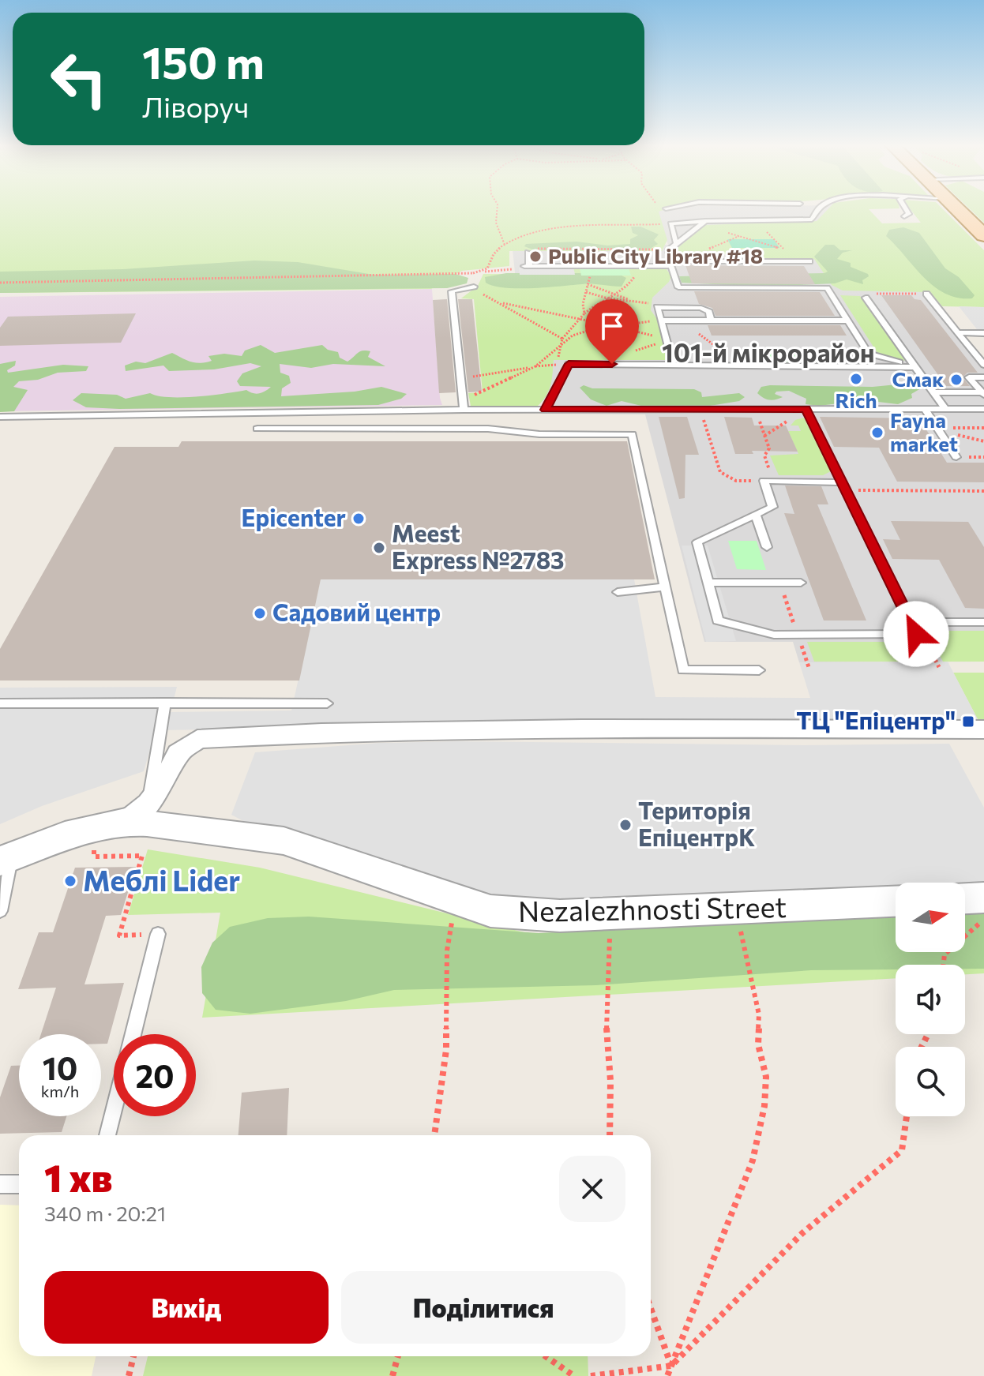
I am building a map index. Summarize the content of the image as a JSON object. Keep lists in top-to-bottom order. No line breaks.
{"streets":{"street":["Nezalezhnosti Street"]},"districts":["101-й мікрорайон"],"places":{"other":["Public City Library #18","Rich","Смак","Fayna market","Epicenter","Meest Express №2783","Садовий центр","Територія ЕпіцентрК","Меблі Lider"],"transit":["ТЦ \"Епіцентр\""]},"north":"right","page":{"turn":["150 m","Ліворуч"],"speed":"10 km/h","limit":"20","heading":["1 хв","340 m · 20:21"],"buttons":["Вихід","Поділитися"]}}
